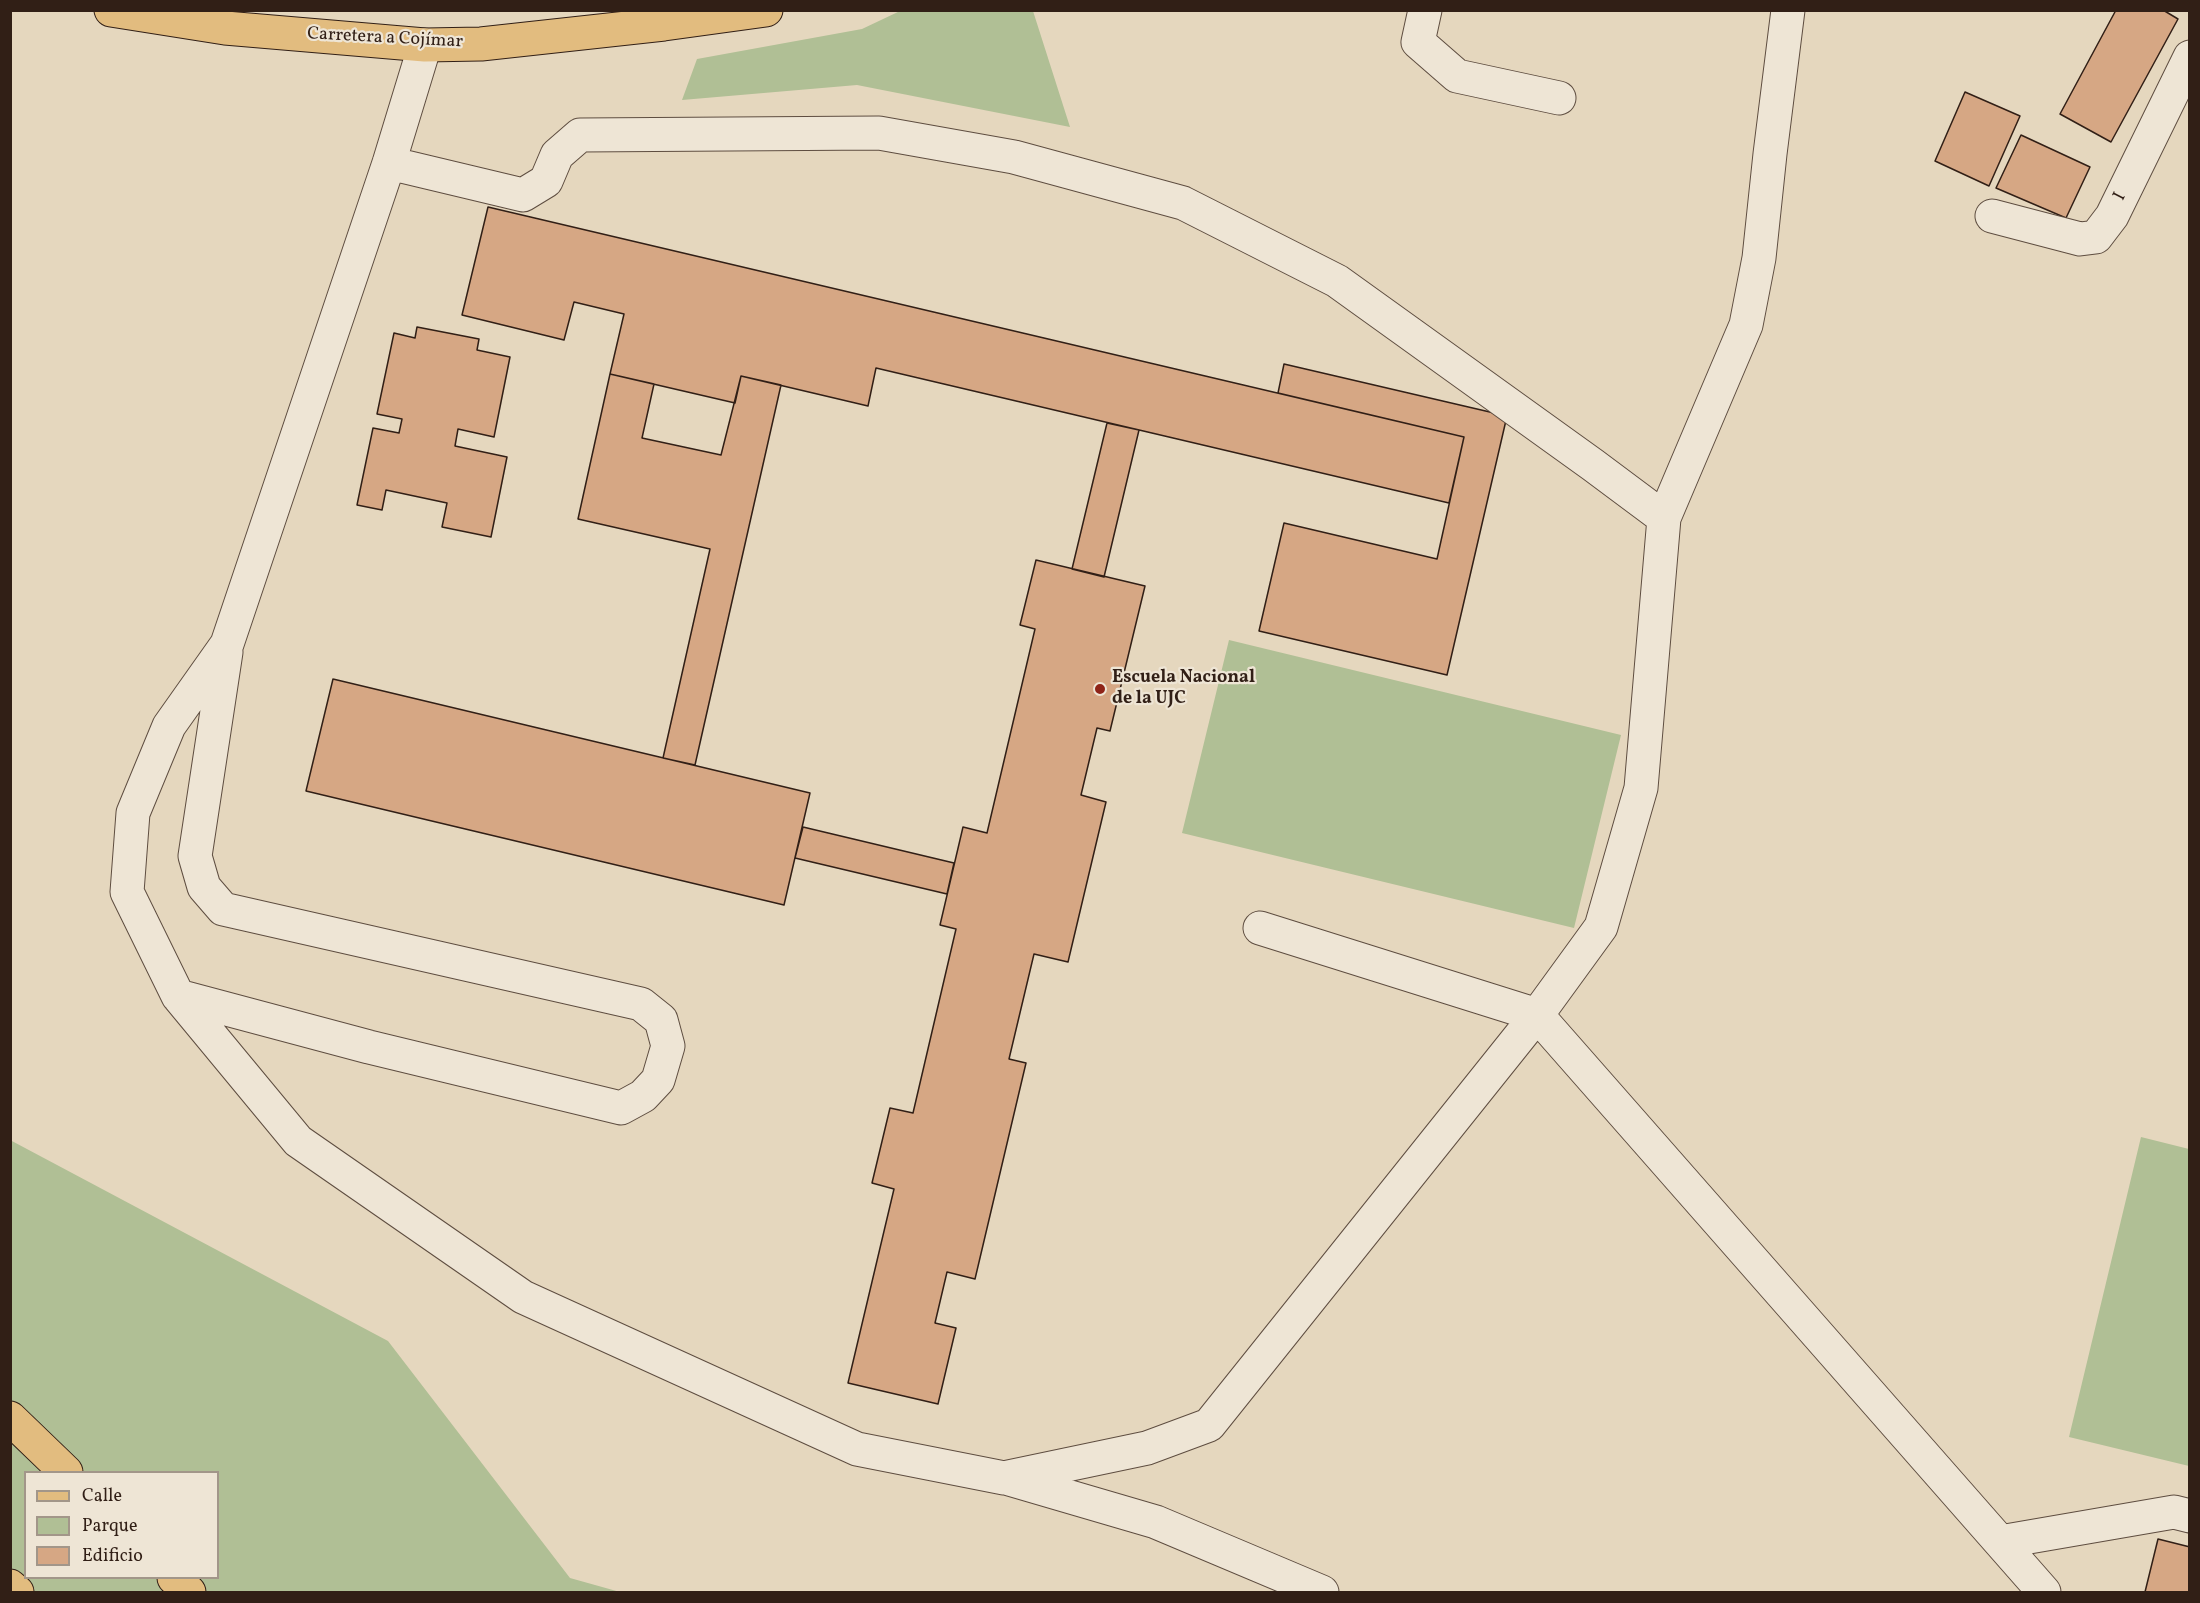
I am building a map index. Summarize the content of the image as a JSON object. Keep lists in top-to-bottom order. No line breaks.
{"streets":{"main road":["Carretera a Cojímar"],"street":["I"]},"places":["Escuela Nacional de la UJC"],"legend":["Calle","Parque","Edificio"]}
